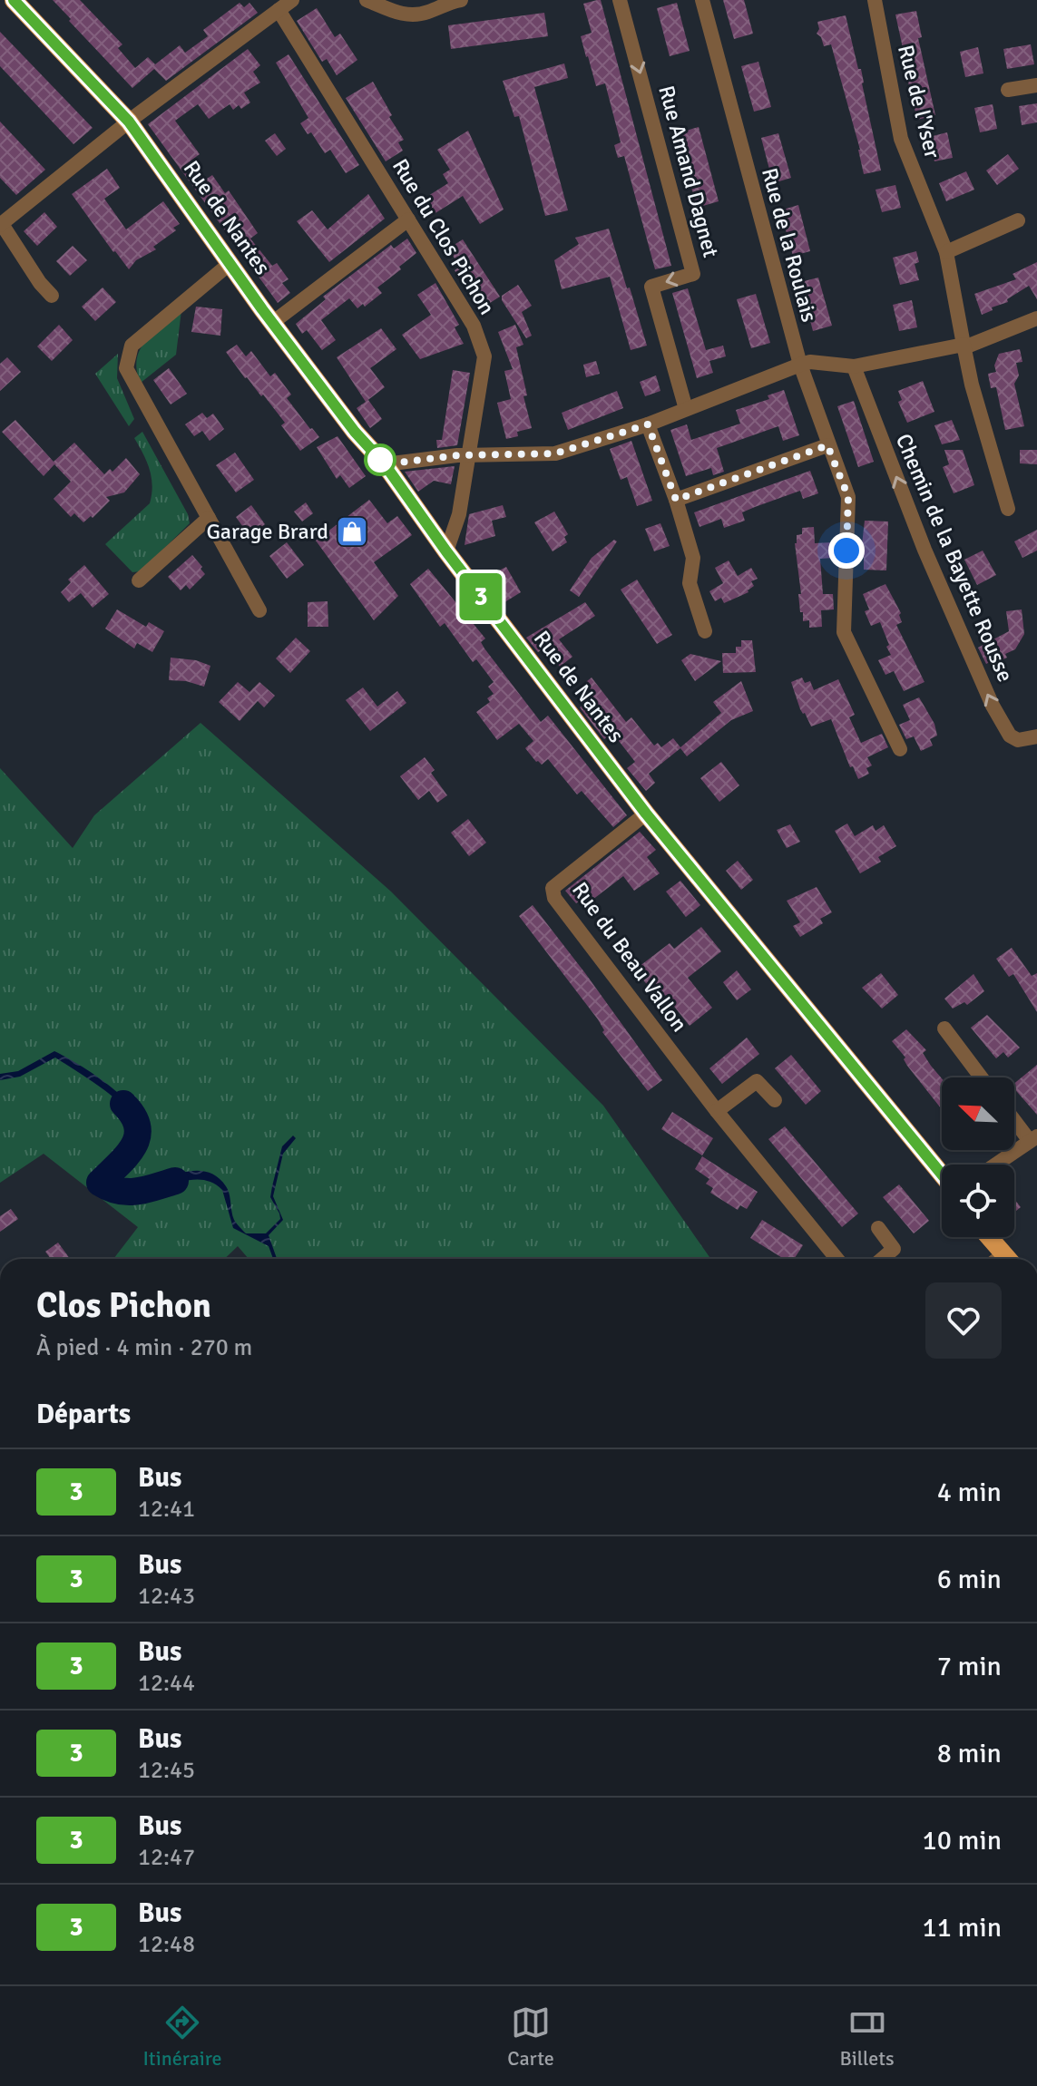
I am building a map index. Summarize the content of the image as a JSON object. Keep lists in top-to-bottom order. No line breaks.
{"streets":{"main road":["Rue de Nantes"],"street":["Rue de l'Yser","Rue Amand Dagnet","Rue du Clos Pichon","Rue de la Roulais","Chemin de la Bayette Rousse","Rue du Beau Vallon"]},"crossings":[["Rue de Nantes","Rue du Clos Pichon"],["Rue de Nantes","Rue du Beau Vallon"]],"one_way":["Rue Amand Dagnet","Chemin de la Bayette Rousse"],"places":{"shop":["Garage Brard"]},"lines":["bus line 3"],"north":"top left","page":{"on_map":"3","heading":[["Clos Pichon","À pied · 4 min · 270 m"],"Départs"],"list":[{"mark":"3","name":"Bus","note":"12:41","value":"4 min"},{"mark":"3","name":"Bus","note":"12:43","value":"6 min"},{"mark":"3","name":"Bus","note":"12:44","value":"7 min"},{"mark":"3","name":"Bus","note":"12:45","value":"8 min"},{"mark":"3","name":"Bus","note":"12:47","value":"10 min"},{"mark":"3","name":"Bus","note":"12:48","value":"11 min"}],"tabs":["Itinéraire","Carte","Billets"]}}
